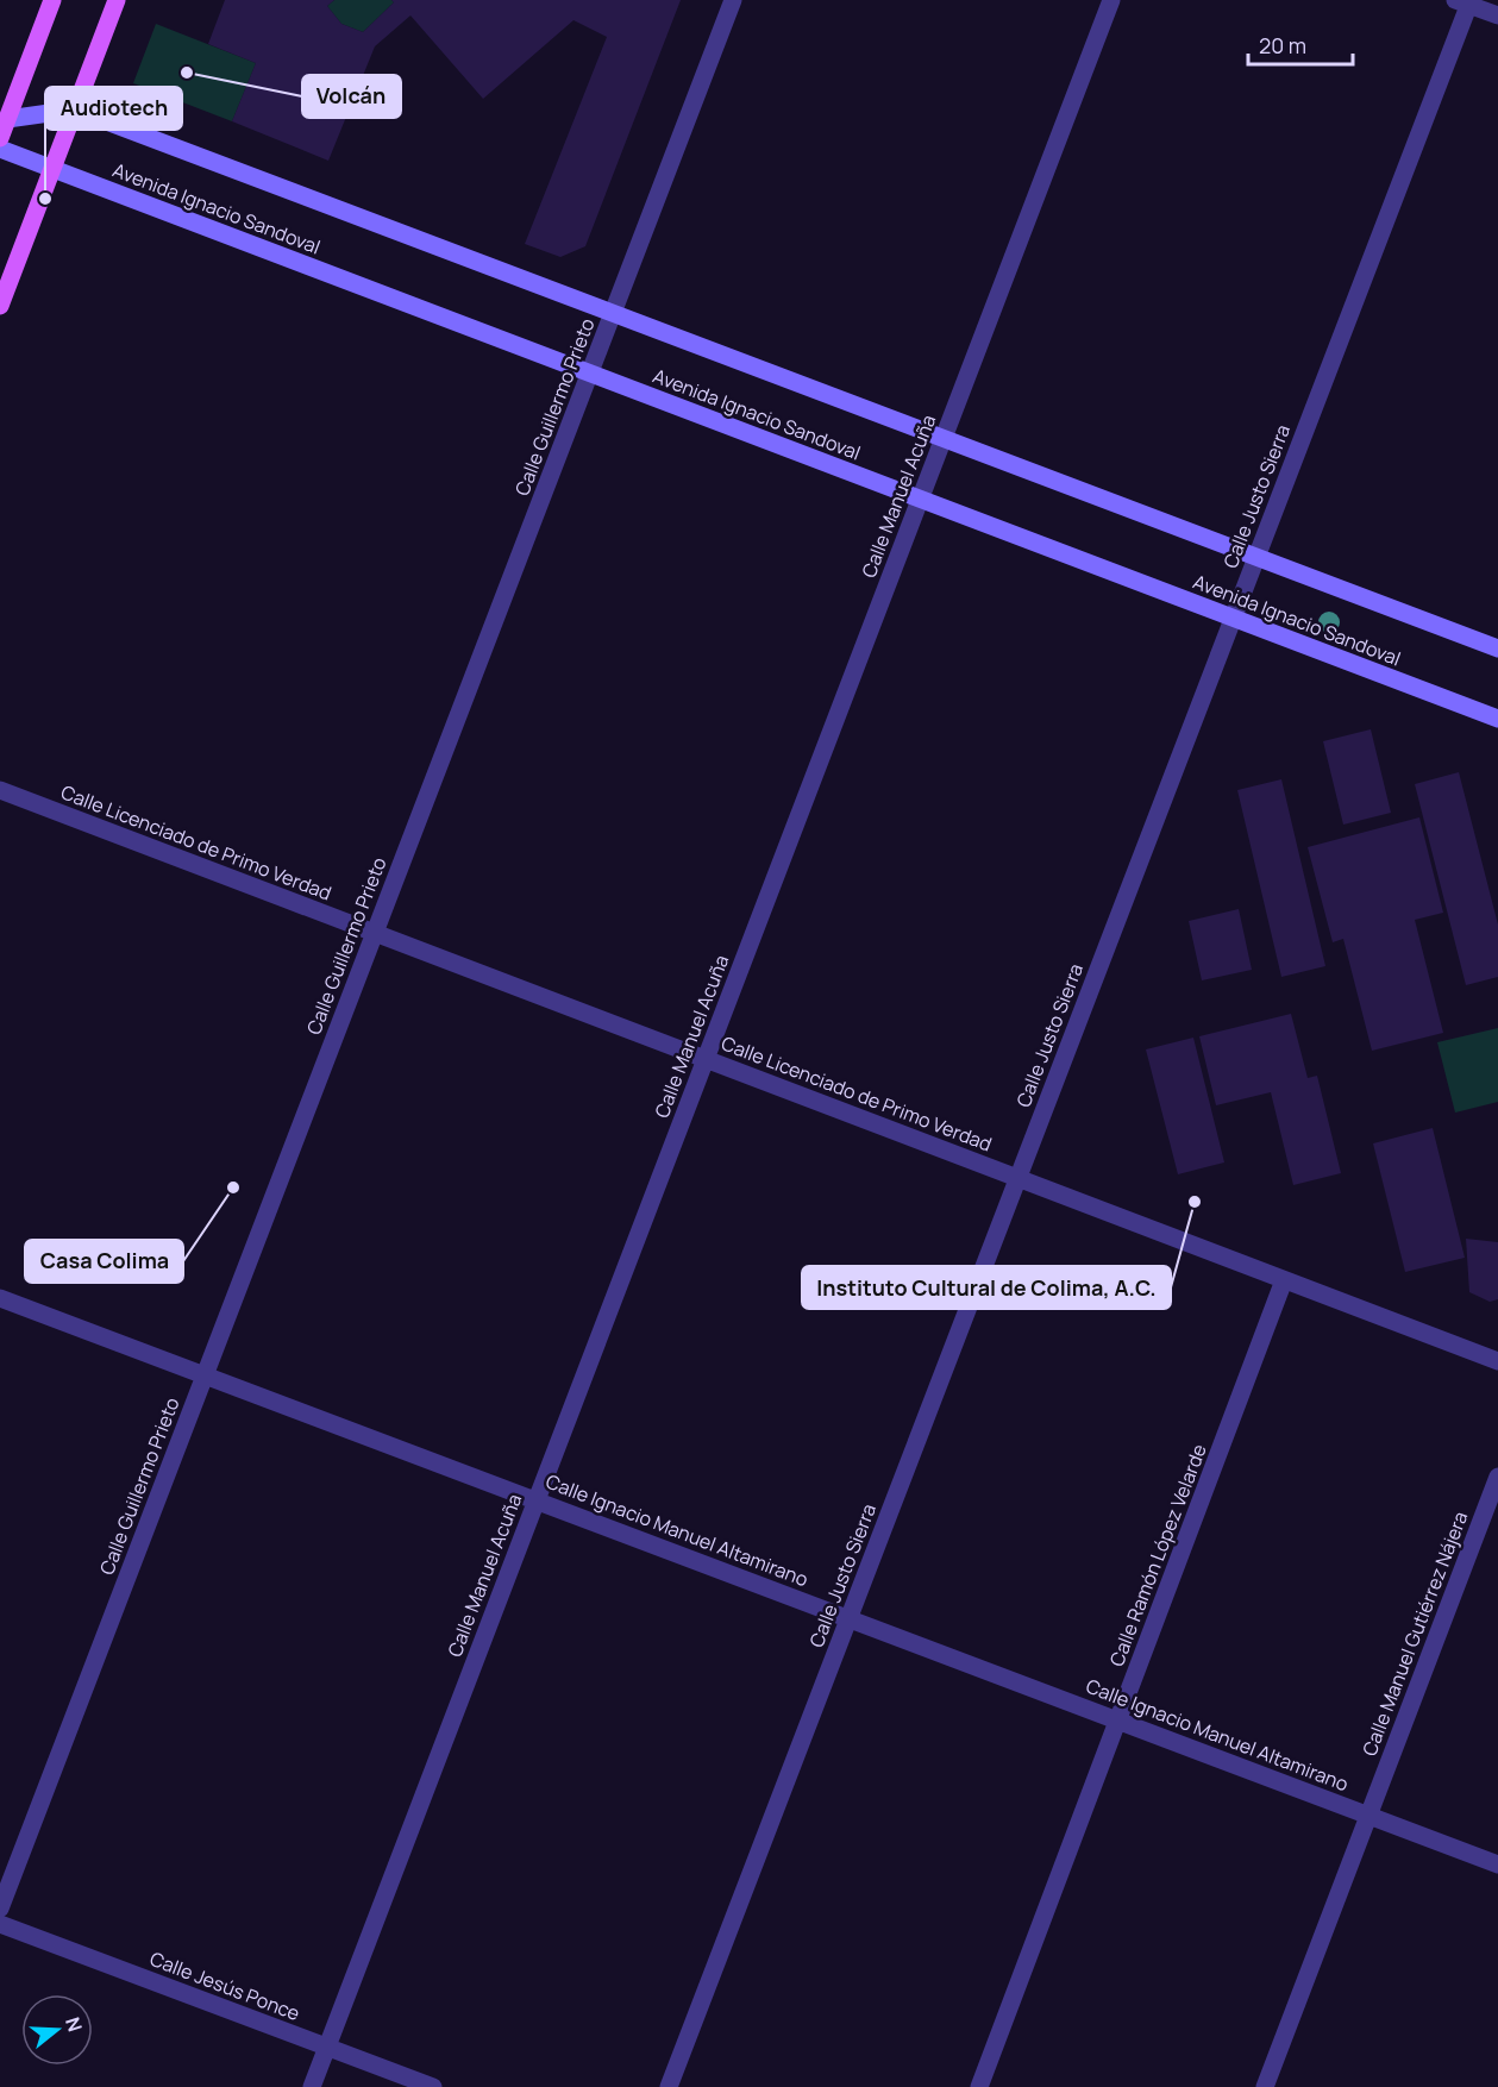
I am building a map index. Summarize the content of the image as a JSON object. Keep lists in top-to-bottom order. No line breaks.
{"streets":{"main road":["Avenida Ignacio Sandoval"],"street":["Calle Guillermo Prieto","Calle Manuel Acuña","Calle Justo Sierra","Calle Licenciado de Primo Verdad","Calle Ignacio Manuel Altamirano","Calle Ramón López Velarde","Calle Manuel Gutiérrez Nájera","Calle Jesús Ponce"]},"crossings":[["Avenida Ignacio Sandoval","Calle Guillermo Prieto"],["Avenida Ignacio Sandoval","Calle Manuel Acuña"],["Avenida Ignacio Sandoval","Calle Justo Sierra"],["Calle Guillermo Prieto","Calle Licenciado de Primo Verdad"],["Calle Guillermo Prieto","Calle Ignacio Manuel Altamirano"],["Calle Manuel Acuña","Calle Licenciado de Primo Verdad"],["Calle Manuel Acuña","Calle Ignacio Manuel Altamirano"],["Calle Manuel Acuña","Calle Jesús Ponce"],["Calle Justo Sierra","Calle Licenciado de Primo Verdad"],["Calle Justo Sierra","Calle Ignacio Manuel Altamirano"],["Calle Licenciado de Primo Verdad","Calle Ramón López Velarde"],["Calle Ignacio Manuel Altamirano","Calle Ramón López Velarde"],["Calle Ignacio Manuel Altamirano","Calle Manuel Gutiérrez Nájera"]],"places":["Volcán","Audiotech","Casa Colima","Instituto Cultural de Colima, A.C."],"scale_bar":"20 m","north":"right"}
